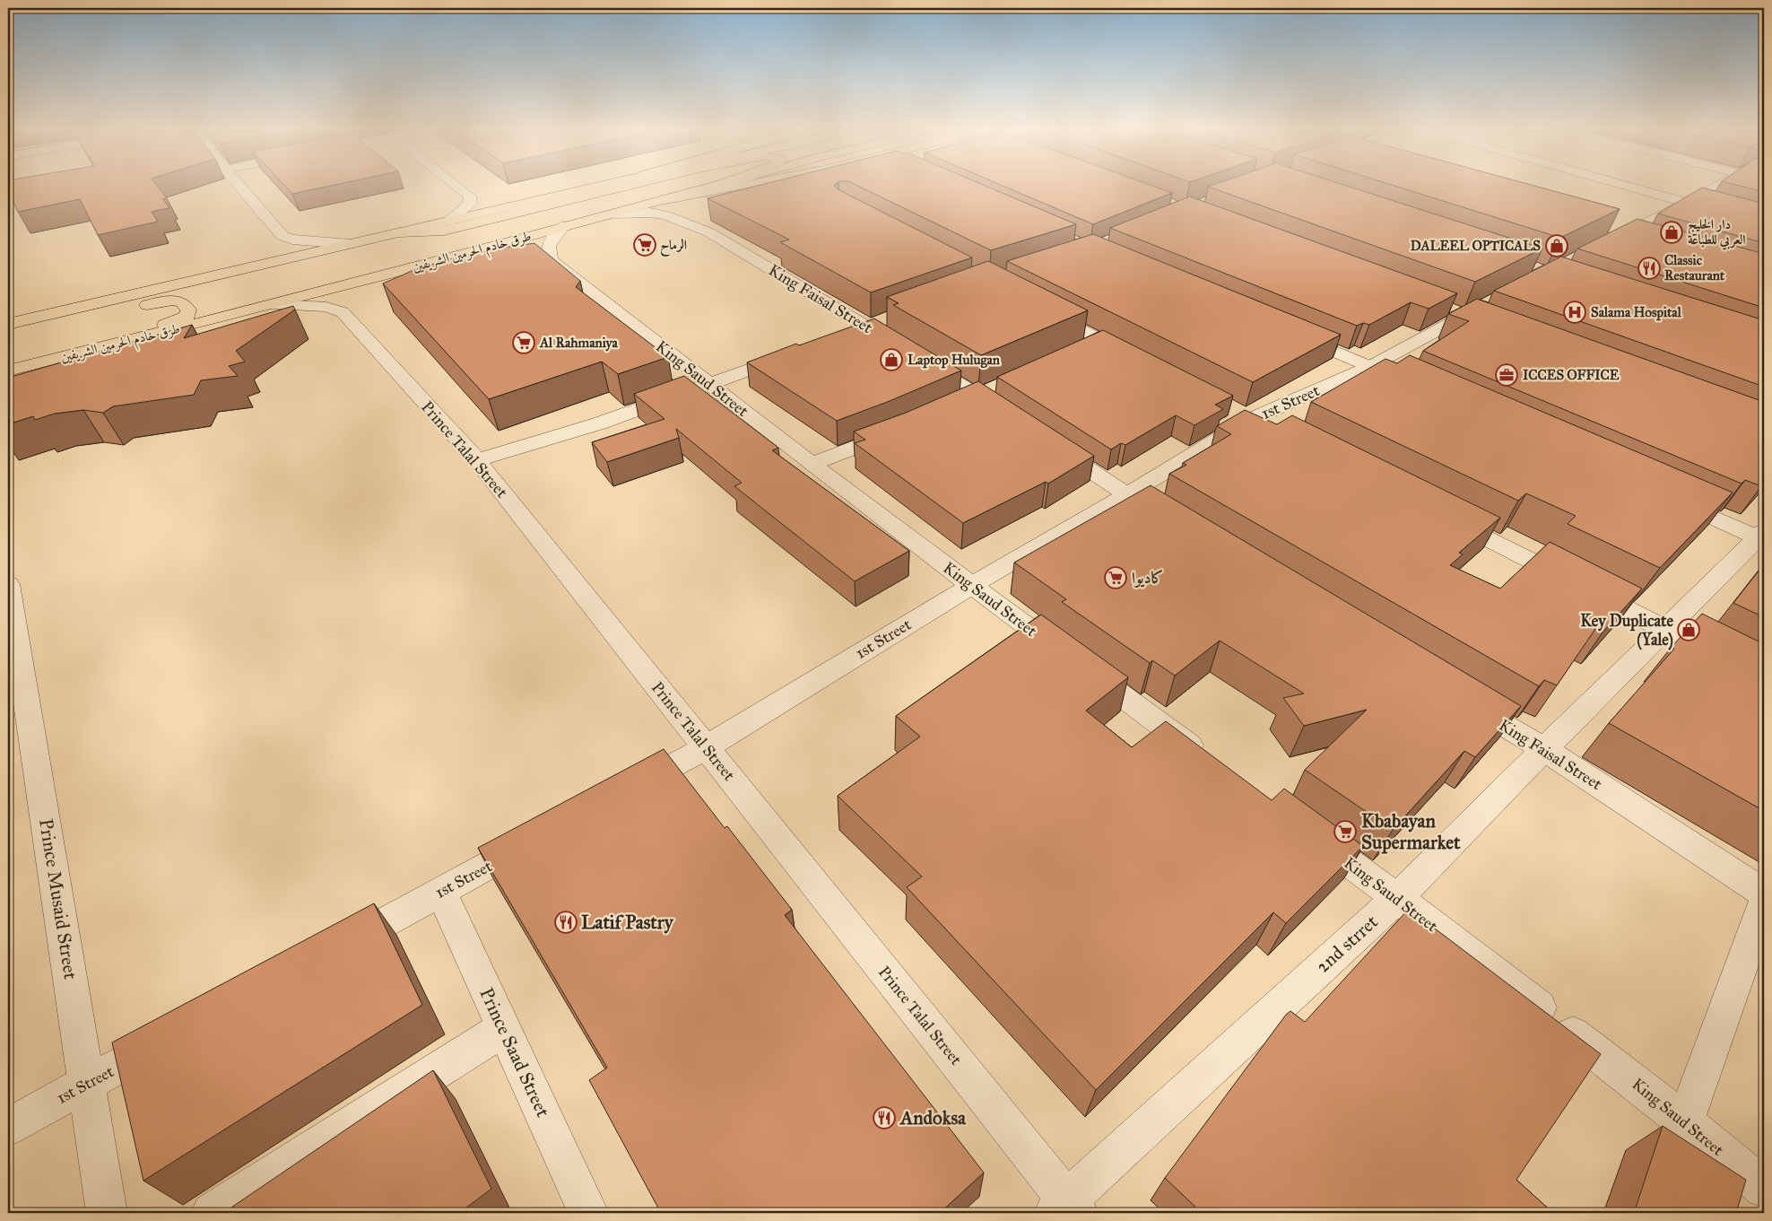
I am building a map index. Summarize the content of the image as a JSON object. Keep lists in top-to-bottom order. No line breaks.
{"streets":{"main road":["طرق خادم الحرمين الشريفين"],"street":["King Faisal Street","King Saud Street","1st Street","Prince Talal Street","Prince Musaid Street","2nd strret","Prince Saad Street"]},"crossings":[["طرق خادم الحرمين الشريفين","King Faisal Street"],["طرق خادم الحرمين الشريفين","King Saud Street"],["طرق خادم الحرمين الشريفين","Prince Talal Street"],["King Faisal Street","2nd strret"],["King Saud Street","1st Street"],["King Saud Street","2nd strret"],["1st Street","Prince Talal Street"],["1st Street","Prince Musaid Street"],["1st Street","Prince Saad Street"],["Prince Talal Street","2nd strret"]],"places":{"shop":["دار الخليج العربي للطباعة","DALEEL OPTICALS","Laptop Hulugan","Key Duplicate (Yale)"],"supermarket":["الرماح","Al Rahmaniya","كاديوا","Kbabayan Supermarket"],"restaurant":["Classic Restaurant","Latif Pastry","Andoksa"],"hospital":["Salama Hospital"],"office":["ICCES OFFICE"]}}
